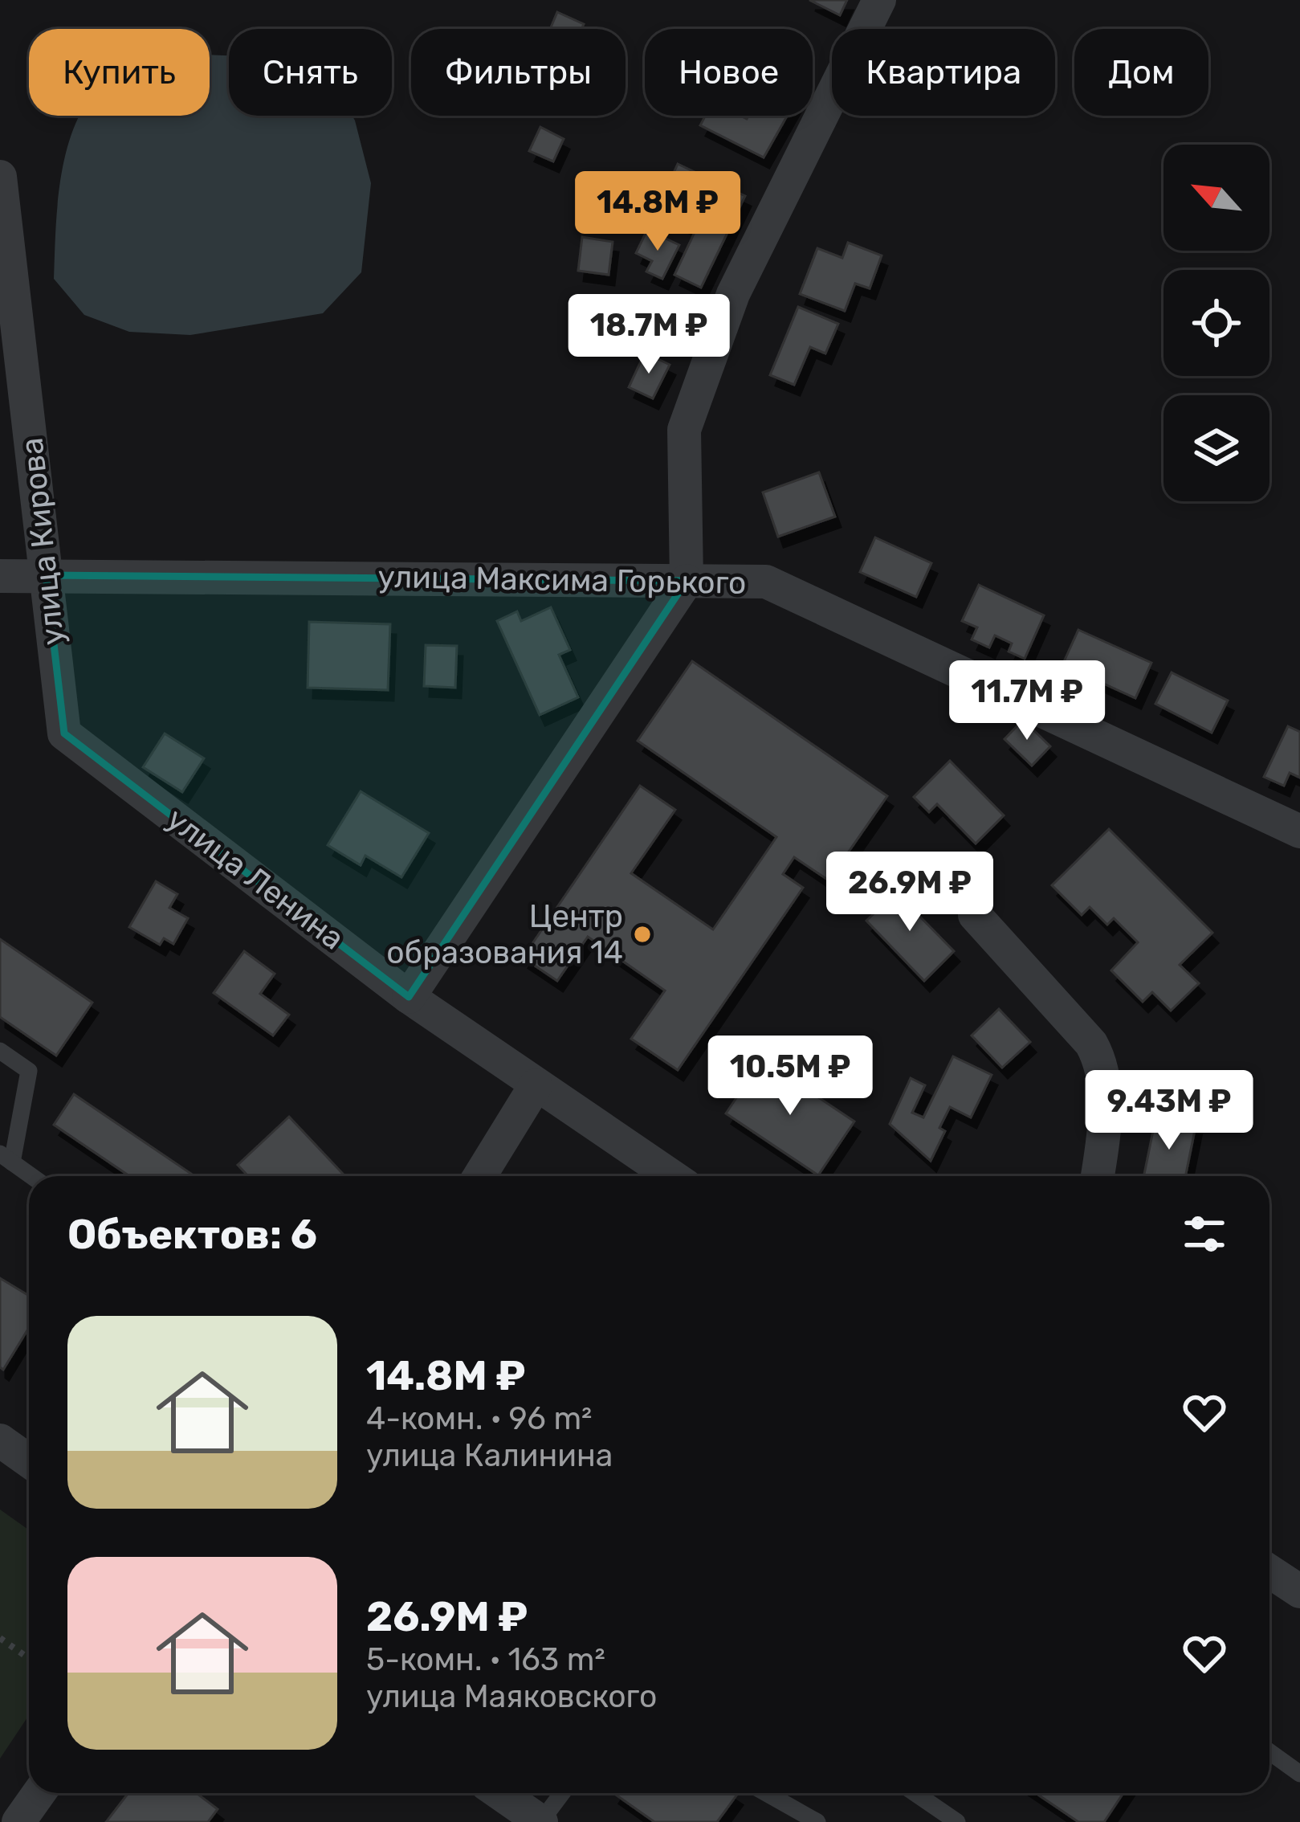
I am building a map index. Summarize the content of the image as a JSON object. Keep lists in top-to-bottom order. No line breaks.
{"streets":{"street":["улица Кирова","улица Максима Горького","улица Ленина"]},"crossings":[["улица Кирова","улица Максима Горького"],["улица Кирова","улица Ленина"]],"places":["Центр образования 14"],"north":"top left","page":{"chip":["Купить","Снять","Фильтры","Новое","Квартира","Дом"],"price":["14.8M ₽","18.7M ₽","11.7M ₽","26.9M ₽","10.5M ₽","9.43M ₽"],"heading":"Объектов: 6","list":[{"name":"14.8M ₽","note":"4-комн. · 96 m² · улица Калинина"},{"name":"26.9M ₽","note":"5-комн. · 163 m² · улица Маяковского"}]}}
